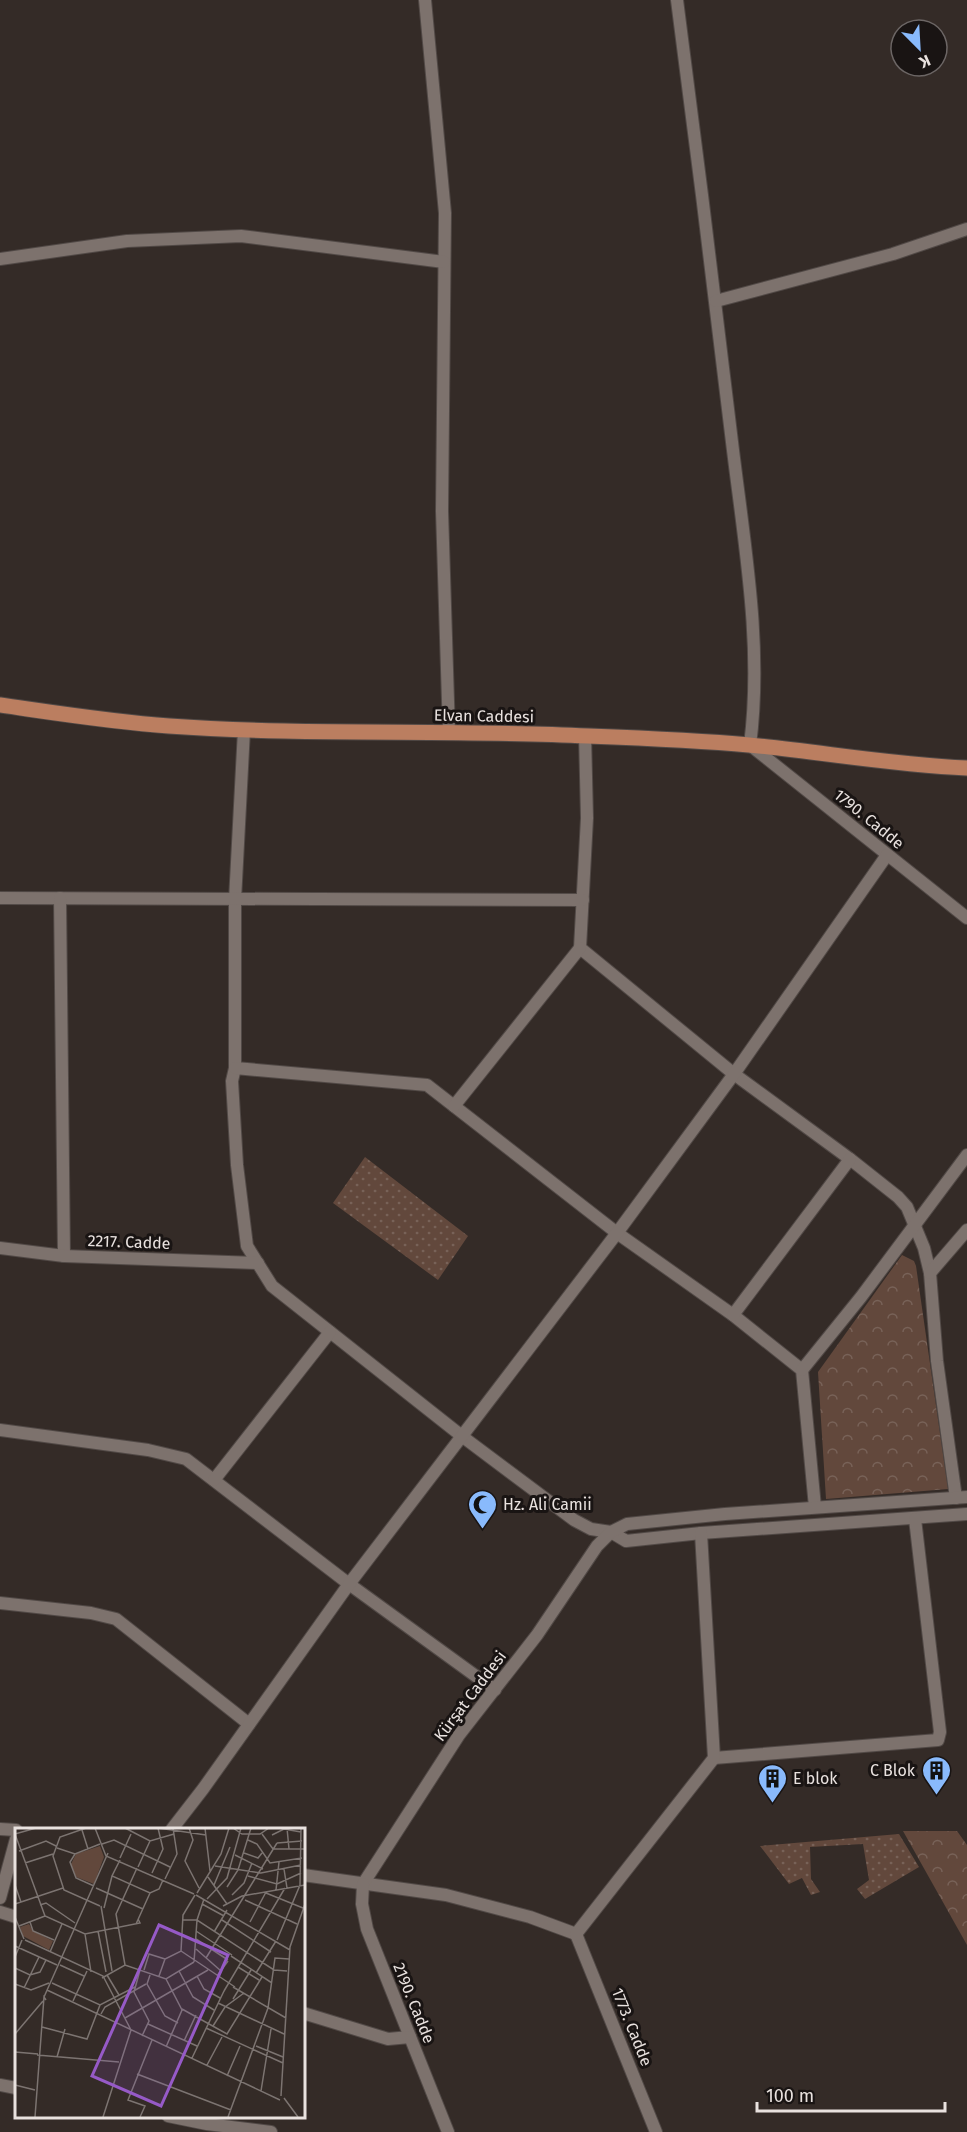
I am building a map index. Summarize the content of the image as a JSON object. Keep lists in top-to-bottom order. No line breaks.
{"streets":{"main road":["Elvan Caddesi"],"street":["1790. Cadde","2217. Cadde","Kürşat Caddesi","2190. Cadde","1773. Cadde"]},"crossings":[["Elvan Caddesi","1790. Cadde"],["Kürşat Caddesi","2190. Cadde"]],"places":{"mosque":["Hz. Ali Camii"],"building":["C Blok","E blok"]},"scale_bar":"100 m","north":"bottom right"}
